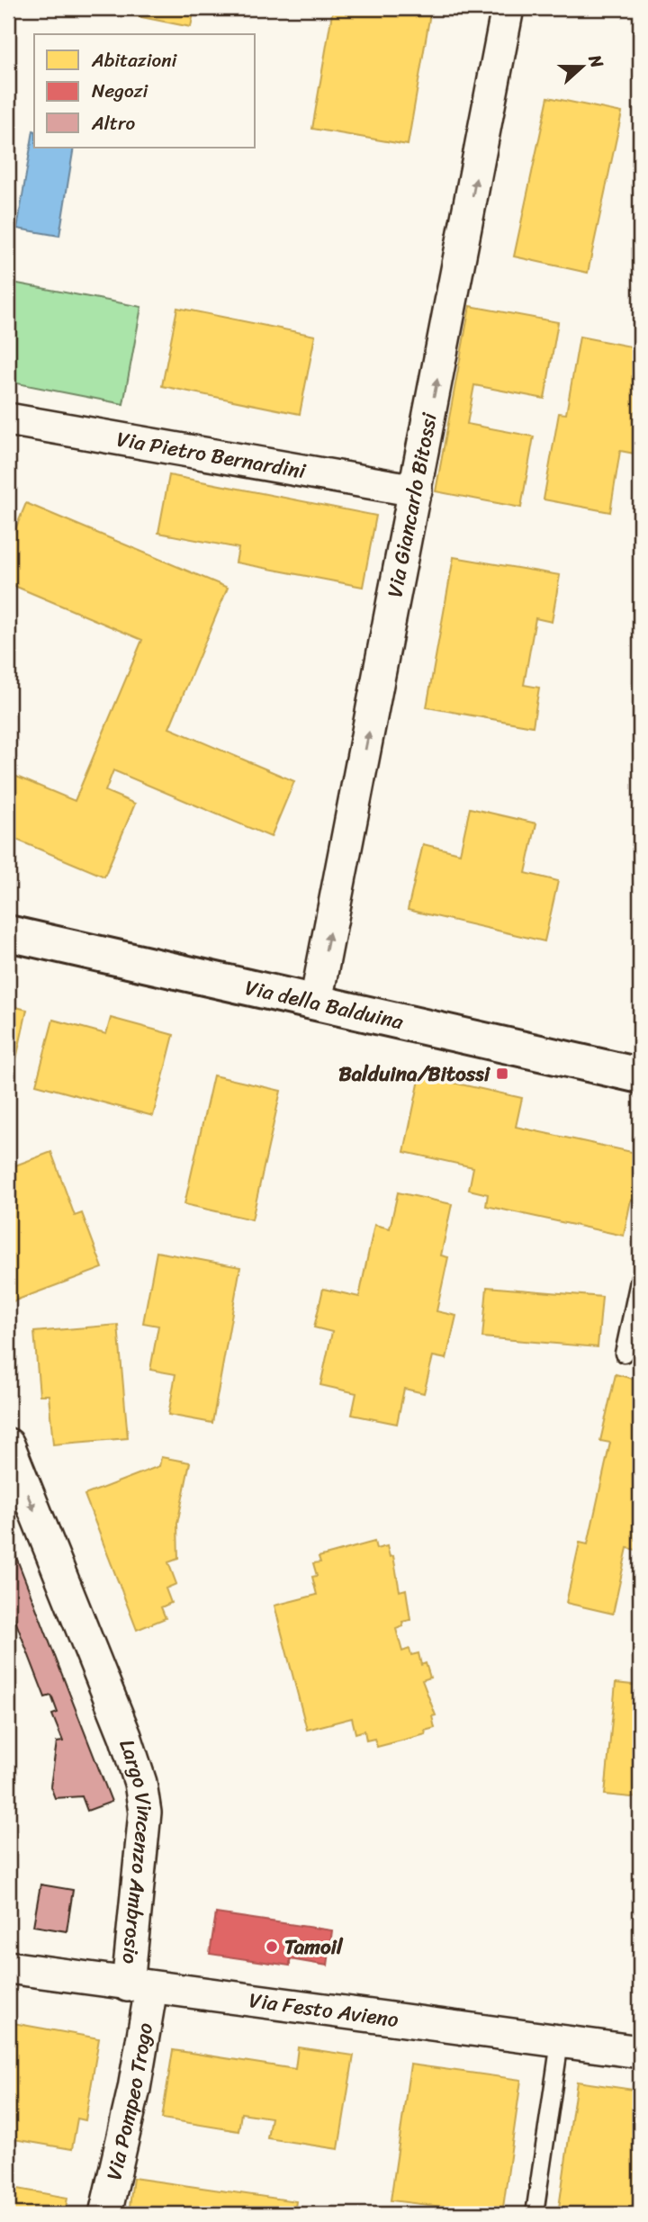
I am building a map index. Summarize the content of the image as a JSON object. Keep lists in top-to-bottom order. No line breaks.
{"streets":{"street":["Via Pietro Bernardini","Via Giancarlo Bitossi","Via della Balduina","Largo Vincenzo Ambrosio","Via Festo Avieno","Via Pompeo Trogo"]},"crossings":[["Via Pietro Bernardini","Via Giancarlo Bitossi"],["Via Giancarlo Bitossi","Via della Balduina"],["Largo Vincenzo Ambrosio","Via Festo Avieno"],["Largo Vincenzo Ambrosio","Via Pompeo Trogo"],["Via Festo Avieno","Via Pompeo Trogo"]],"one_way":["Via Giancarlo Bitossi","Largo Vincenzo Ambrosio"],"places":{"transit":["Balduina/Bitossi"],"other":["Tamoil"]},"legend":["Abitazioni","Negozi","Altro"],"north":"right"}
